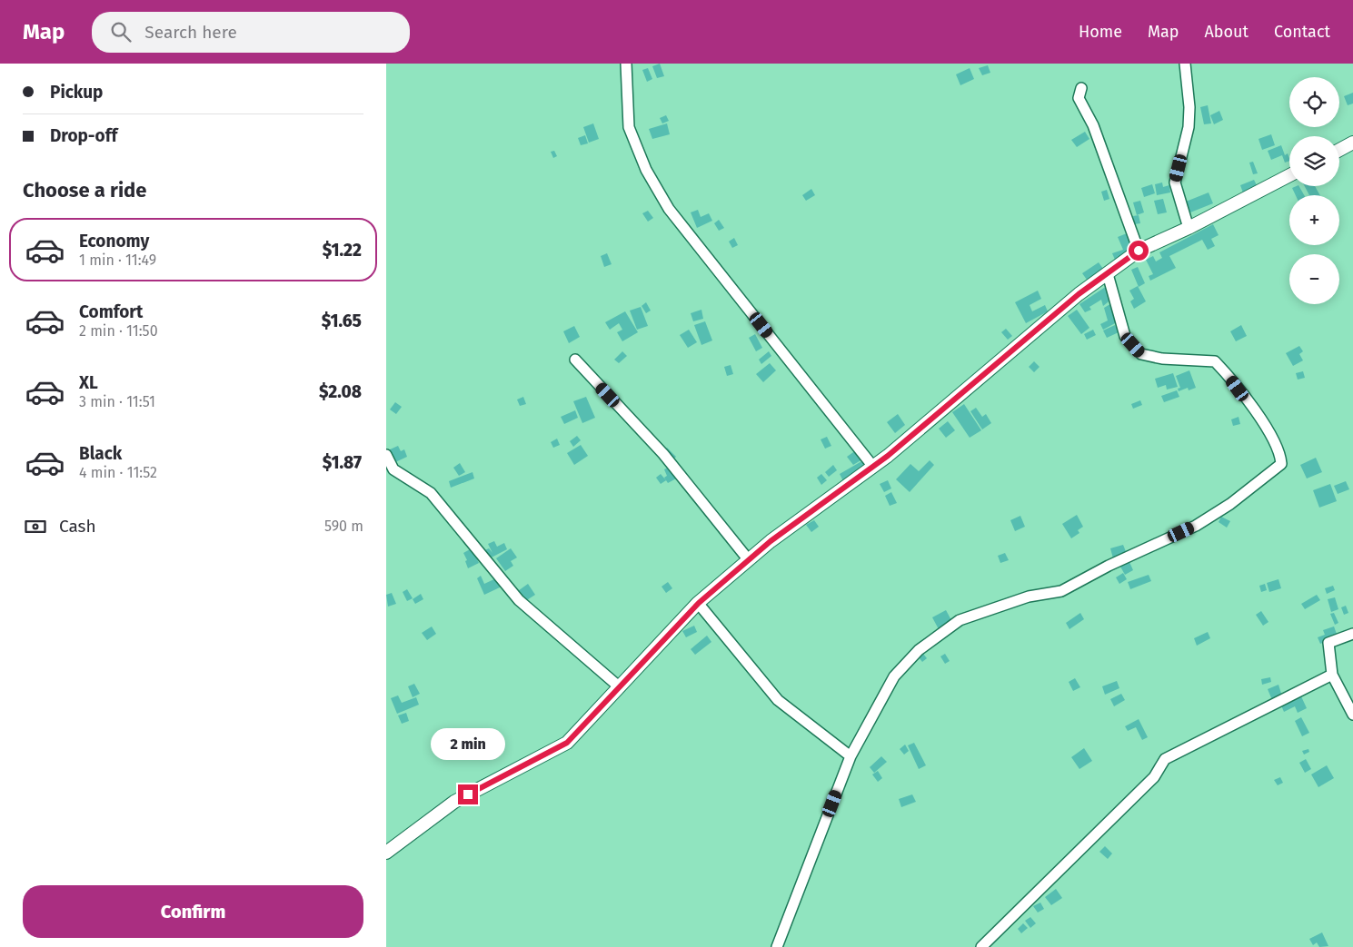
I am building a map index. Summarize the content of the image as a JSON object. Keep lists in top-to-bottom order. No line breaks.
{"page":{"header":"Map","search":"Search here","nav":["Home","Map","About","Contact"],"banner":["Pickup","Drop-off"],"map_buttons":["+","−"],"heading":"Choose a ride","list":[{"name":"Economy","note":"1 min · 11:49","value":"$1.22"},{"name":"Comfort","note":"2 min · 11:50","value":"$1.65"},{"name":"XL","note":"3 min · 11:51","value":"$2.08"},{"name":"Black","note":"4 min · 11:52","value":"$1.87"}],"pay":["Cash","590 m"],"bubble":"2 min","buttons":"Confirm"}}
